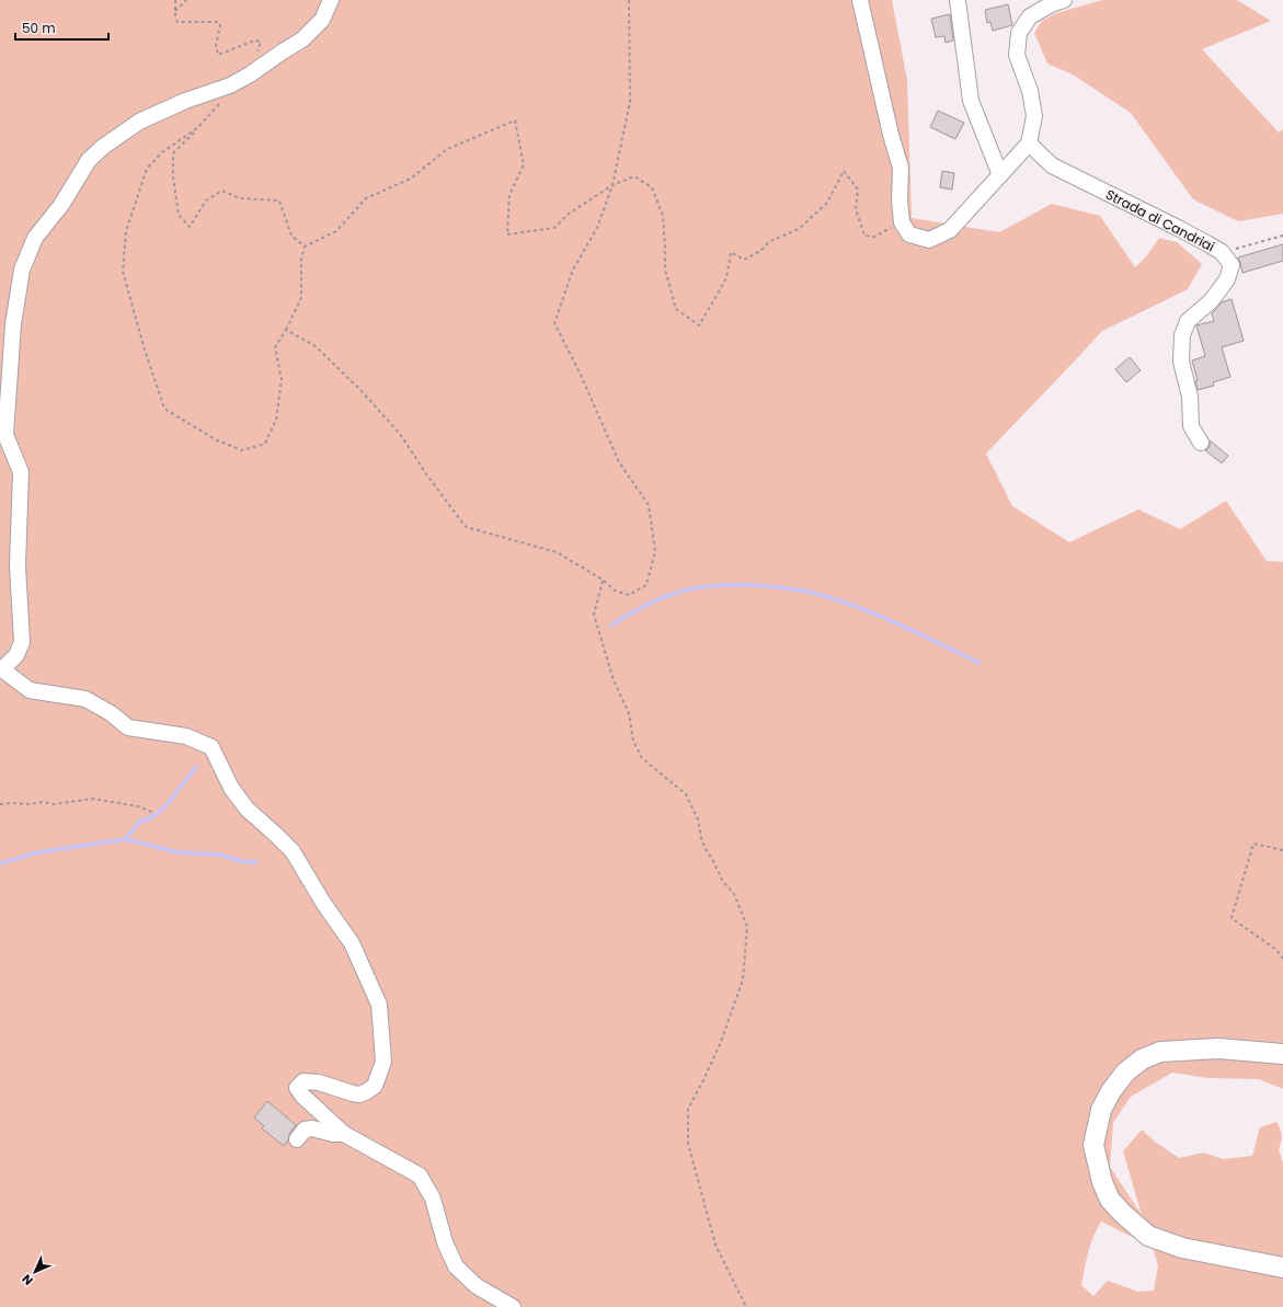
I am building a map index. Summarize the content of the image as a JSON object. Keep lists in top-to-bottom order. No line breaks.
{"streets":{"street":["Strada di Candriai"]},"scale_bar":"50 m","north":"bottom left"}
